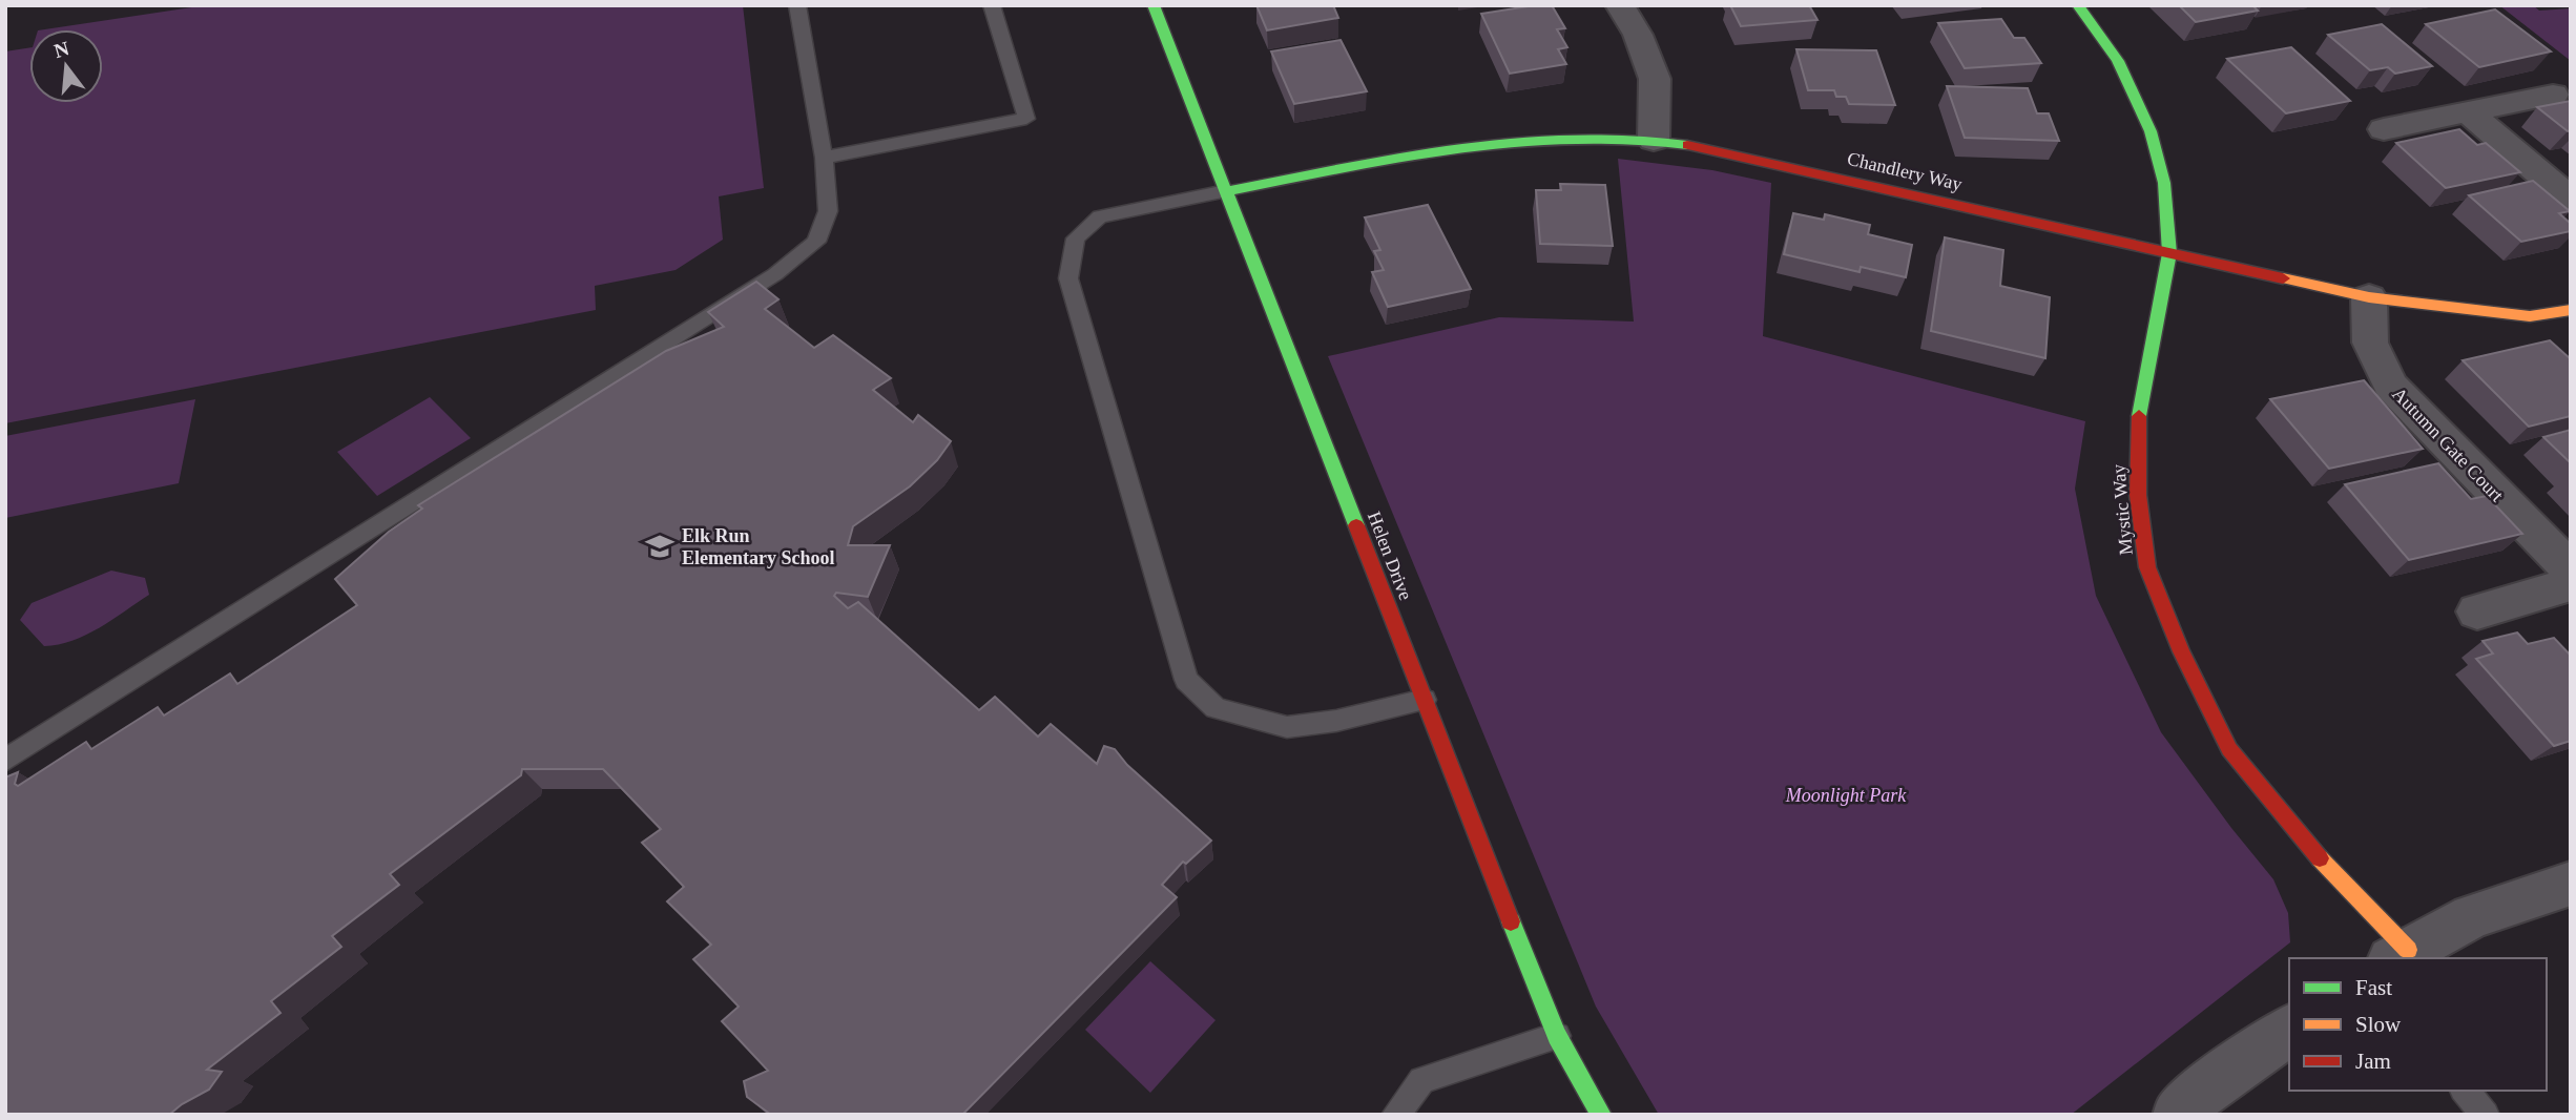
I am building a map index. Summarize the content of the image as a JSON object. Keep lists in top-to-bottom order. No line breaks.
{"streets":{"street":["Chandlery Way","Autumn Gate Court","Mystic Way","Helen Drive"]},"crossings":[["Chandlery Way","Autumn Gate Court"],["Chandlery Way","Mystic Way"],["Chandlery Way","Helen Drive"]],"parks":["Moonlight Park"],"places":{"school or university":["Elk Run Elementary School"]},"legend":["Fast","Slow","Jam"],"north":"top"}
